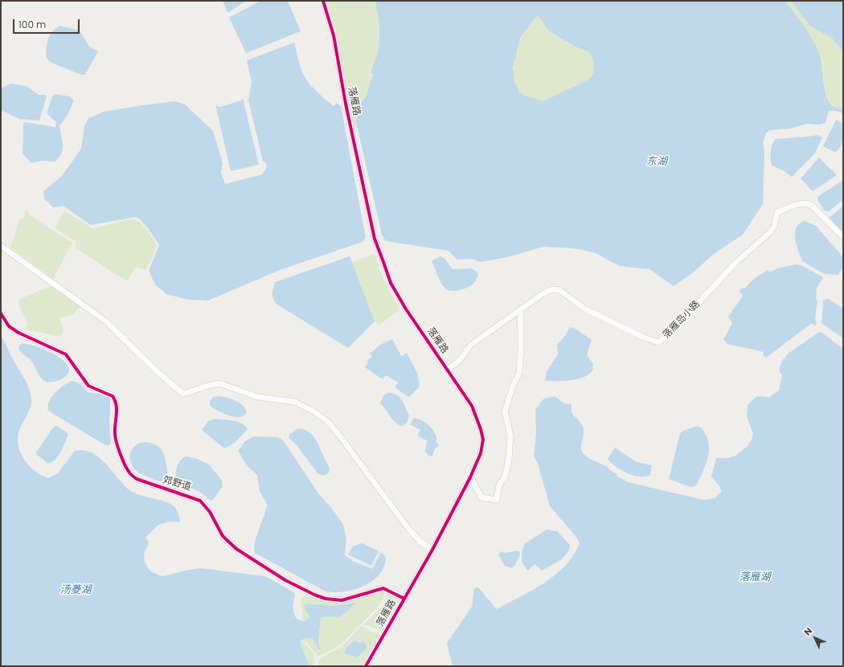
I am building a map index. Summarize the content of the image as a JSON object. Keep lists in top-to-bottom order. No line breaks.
{"streets":{"street":["落雁路","落雁岛小路","郊野道"]},"crossings":[["落雁路","落雁岛小路"],["落雁路","郊野道"]],"water":["东湖","落雁湖","汤菱湖"],"scale_bar":"100 m","north":"top left"}
